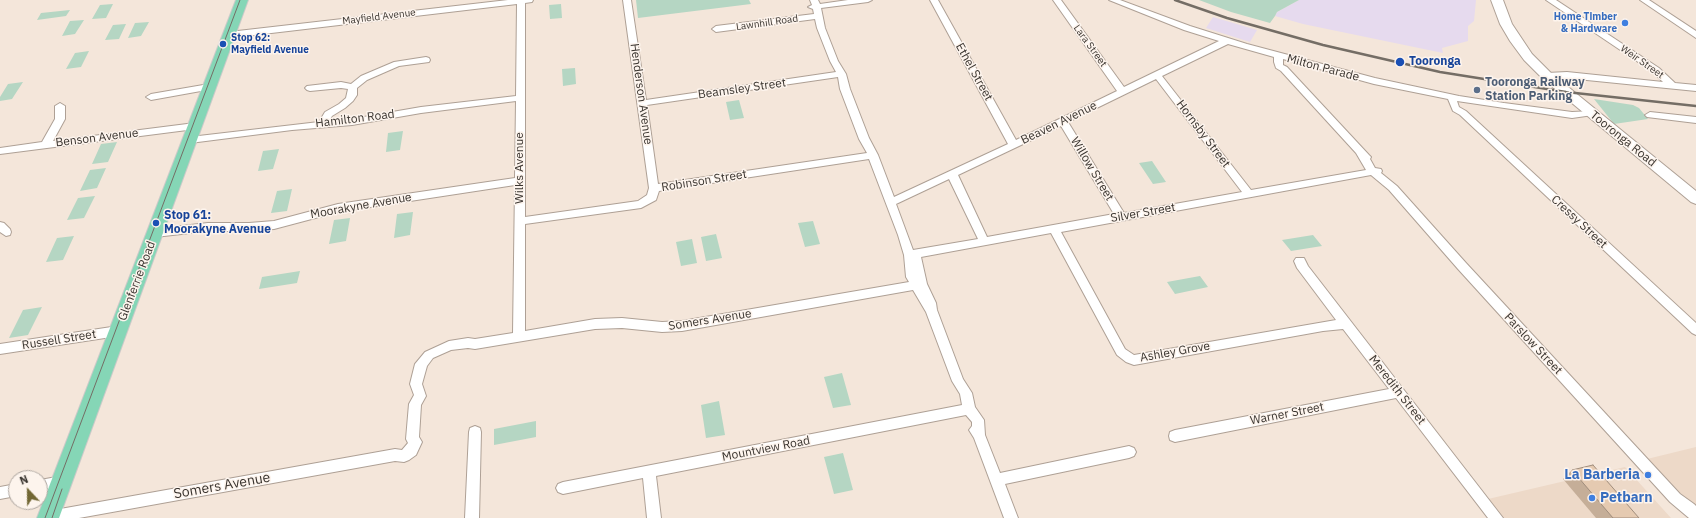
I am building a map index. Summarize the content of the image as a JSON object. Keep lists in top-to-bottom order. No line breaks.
{"streets":{"main road":["Tooronga Road","Glenferrie Road"],"street":["Mayfield Avenue","Lawnhill Road","Lara Street","Weir Street","Milton Parade","Ethel Street","Beamsley Street","Henderson Avenue","Hamilton Road","Beaven Avenue","Hornsby Street","Benson Avenue","Wilks Avenue","Willow Street","Robinson Street","Moorakyne Avenue","Silver Street","Cressy Street","Somers Avenue","Russell Street","Parslow Street","Ashley Grove","Meredith Street","Warner Street","Mountview Road"]},"crossings":[["Mayfield Avenue","Wilks Avenue"],["Mayfield Avenue","Glenferrie Road"],["Lara Street","Beaven Avenue"],["Milton Parade","Beaven Avenue"],["Milton Parade","Tooronga Road"],["Milton Parade","Cressy Street"],["Milton Parade","Parslow Street"],["Ethel Street","Beaven Avenue"],["Beamsley Street","Henderson Avenue"],["Henderson Avenue","Robinson Street"],["Hamilton Road","Benson Avenue"],["Hamilton Road","Wilks Avenue"],["Hamilton Road","Glenferrie Road"],["Beaven Avenue","Hornsby Street"],["Beaven Avenue","Willow Street"],["Hornsby Street","Silver Street"],["Benson Avenue","Glenferrie Road"],["Wilks Avenue","Robinson Street"],["Wilks Avenue","Moorakyne Avenue"],["Wilks Avenue","Somers Avenue"],["Willow Street","Silver Street"],["Moorakyne Avenue","Glenferrie Road"],["Silver Street","Parslow Street"],["Silver Street","Ashley Grove"],["Glenferrie Road","Somers Avenue"],["Glenferrie Road","Russell Street"],["Ashley Grove","Meredith Street"],["Meredith Street","Warner Street"]],"places":["Home Timber & Hardware","Stop 62: Mayfield Avenue","Tooronga","Tooronga Railway Station Parking","Stop 61: Moorakyne Avenue","La Barberia","Petbarn"],"north":"top"}
